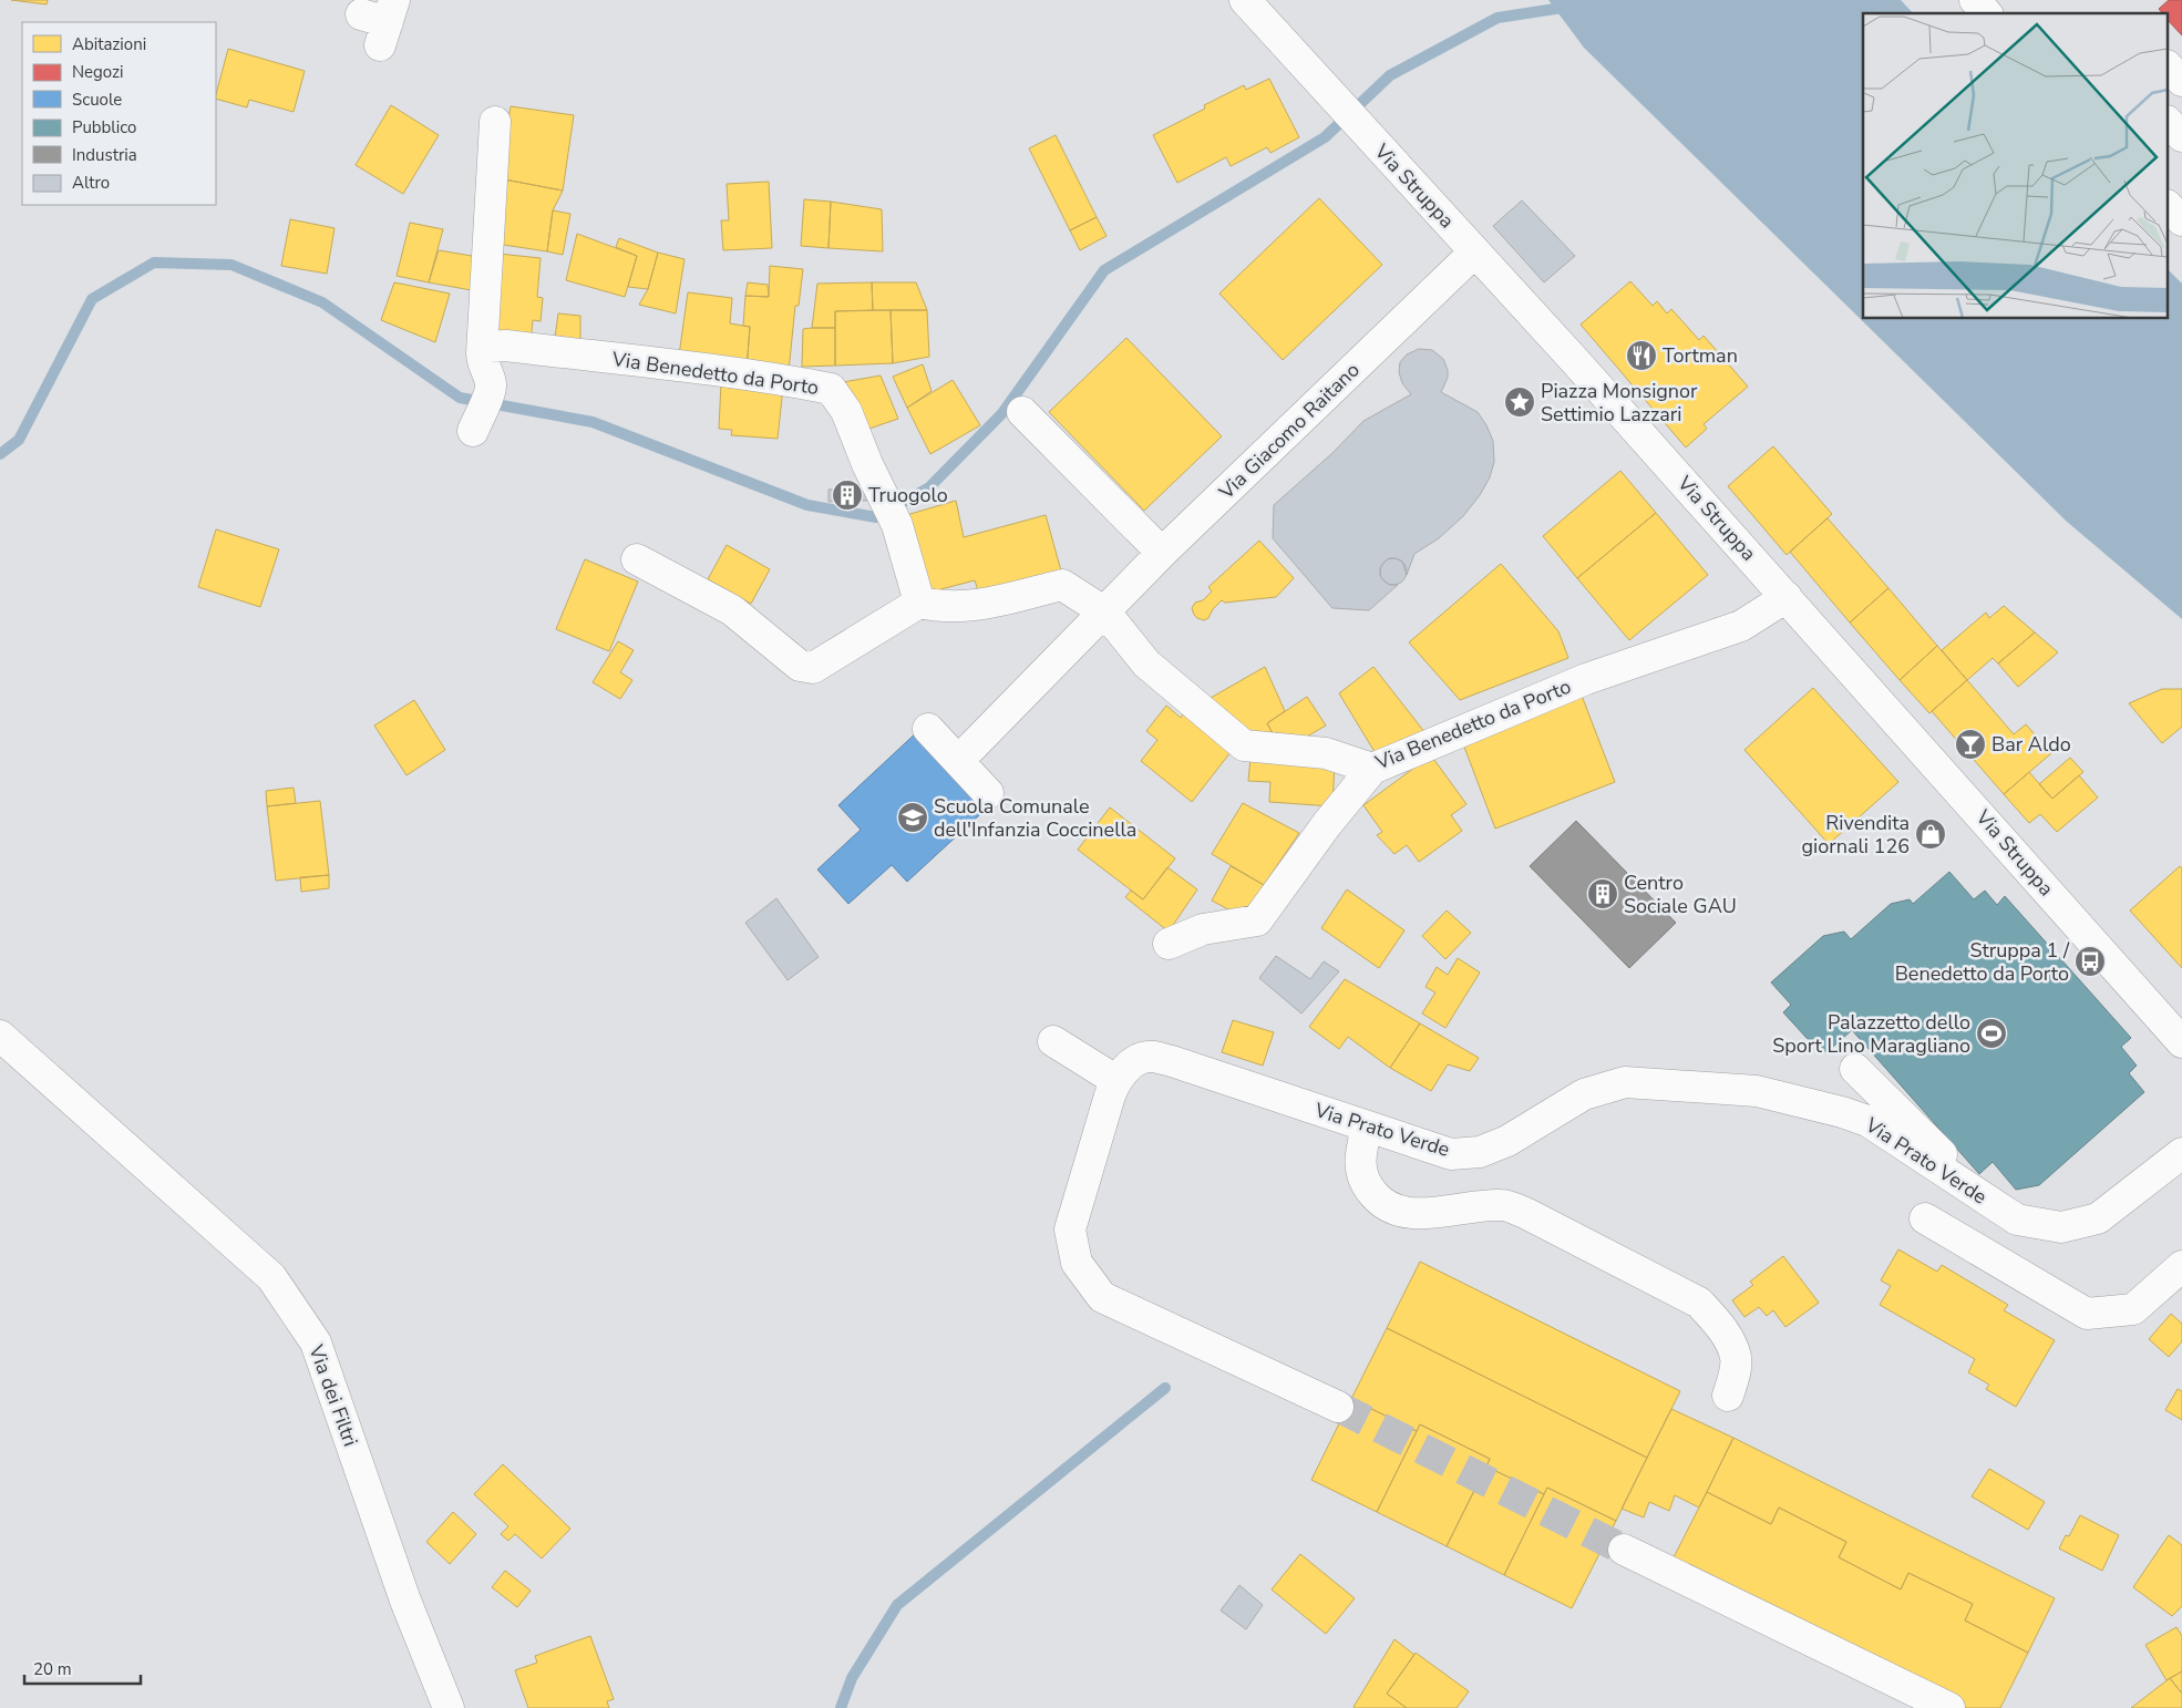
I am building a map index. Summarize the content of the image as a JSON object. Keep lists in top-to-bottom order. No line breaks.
{"streets":{"street":["Via Struppa","Via Benedetto da Porto","Via Giacomo Raitano","Via Prato Verde","Via dei Filtri"]},"crossings":[["Via Struppa","Via Benedetto da Porto"],["Via Struppa","Via Giacomo Raitano"],["Via Benedetto da Porto","Via Giacomo Raitano"]],"places":{"restaurant":["Tortman"],"place":["Piazza Monsignor Settimio Lazzari"],"building":["Truogolo","Centro Sociale GAU"],"bar":["Bar Aldo"],"school or university":["Scuola Comunale dell'Infanzia Coccinella"],"shop":["Rivendita giornali 126"],"bus stop":["Struppa 1 / Benedetto da Porto"],"sports":["Palazzetto dello Sport Lino Maragliano"]},"legend":["Abitazioni","Negozi","Scuole","Pubblico","Industria","Altro"],"scale_bar":"20 m"}
